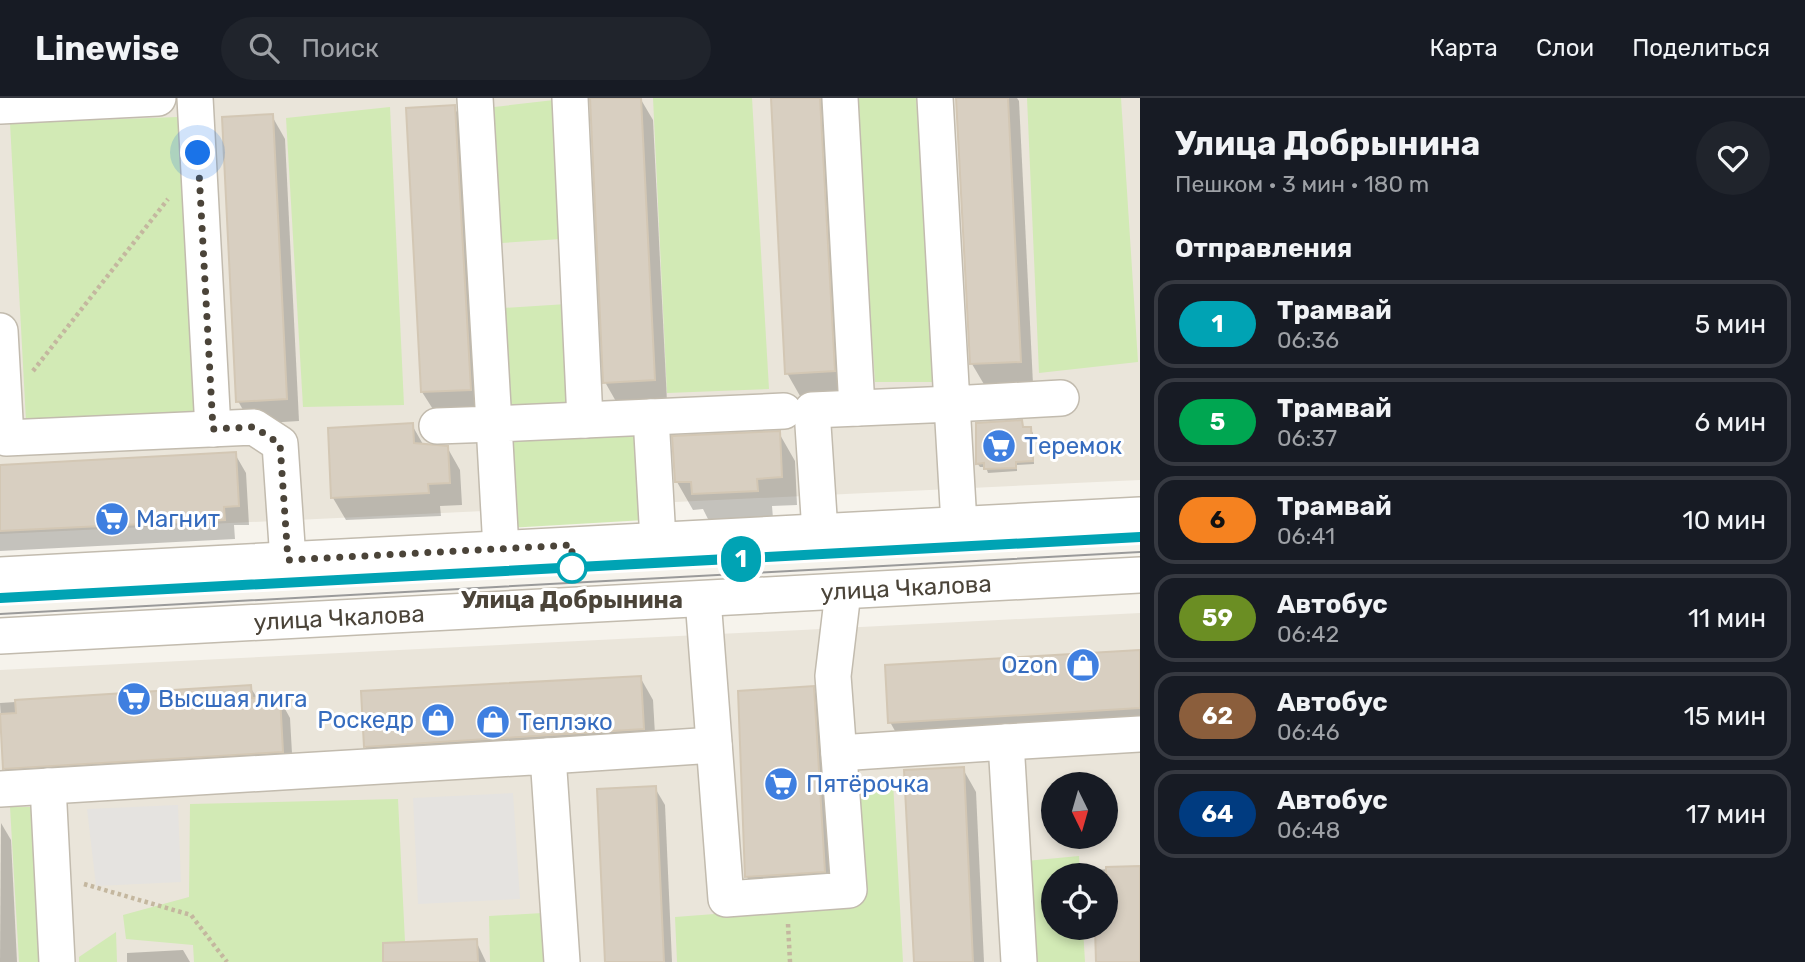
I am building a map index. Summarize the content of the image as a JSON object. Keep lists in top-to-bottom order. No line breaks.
{"streets":{"street":["улица Чкалова"]},"places":{"supermarket":["Теремок","Магнит","Высшая лига","Пятёрочка"],"other":["Улица Добрынина"],"shop":["Ozon","Роскедр","Теплэко"]},"lines":["tram line 1"],"north":"bottom","page":{"header":"Linewise","search":"Поиск","nav":["Карта","Слои","Поделиться"],"on_map":"1","heading":[["Улица Добрынина","Пешком · 3 мин · 180 m"],"Отправления"],"list":[{"mark":"1","name":"Трамвай","note":"06:36","value":"5 мин"},{"mark":"5","name":"Трамвай","note":"06:37","value":"6 мин"},{"mark":"6","name":"Трамвай","note":"06:41","value":"10 мин"},{"mark":"59","name":"Автобус","note":"06:42","value":"11 мин"},{"mark":"62","name":"Автобус","note":"06:46","value":"15 мин"},{"mark":"64","name":"Автобус","note":"06:48","value":"17 мин"}]}}
